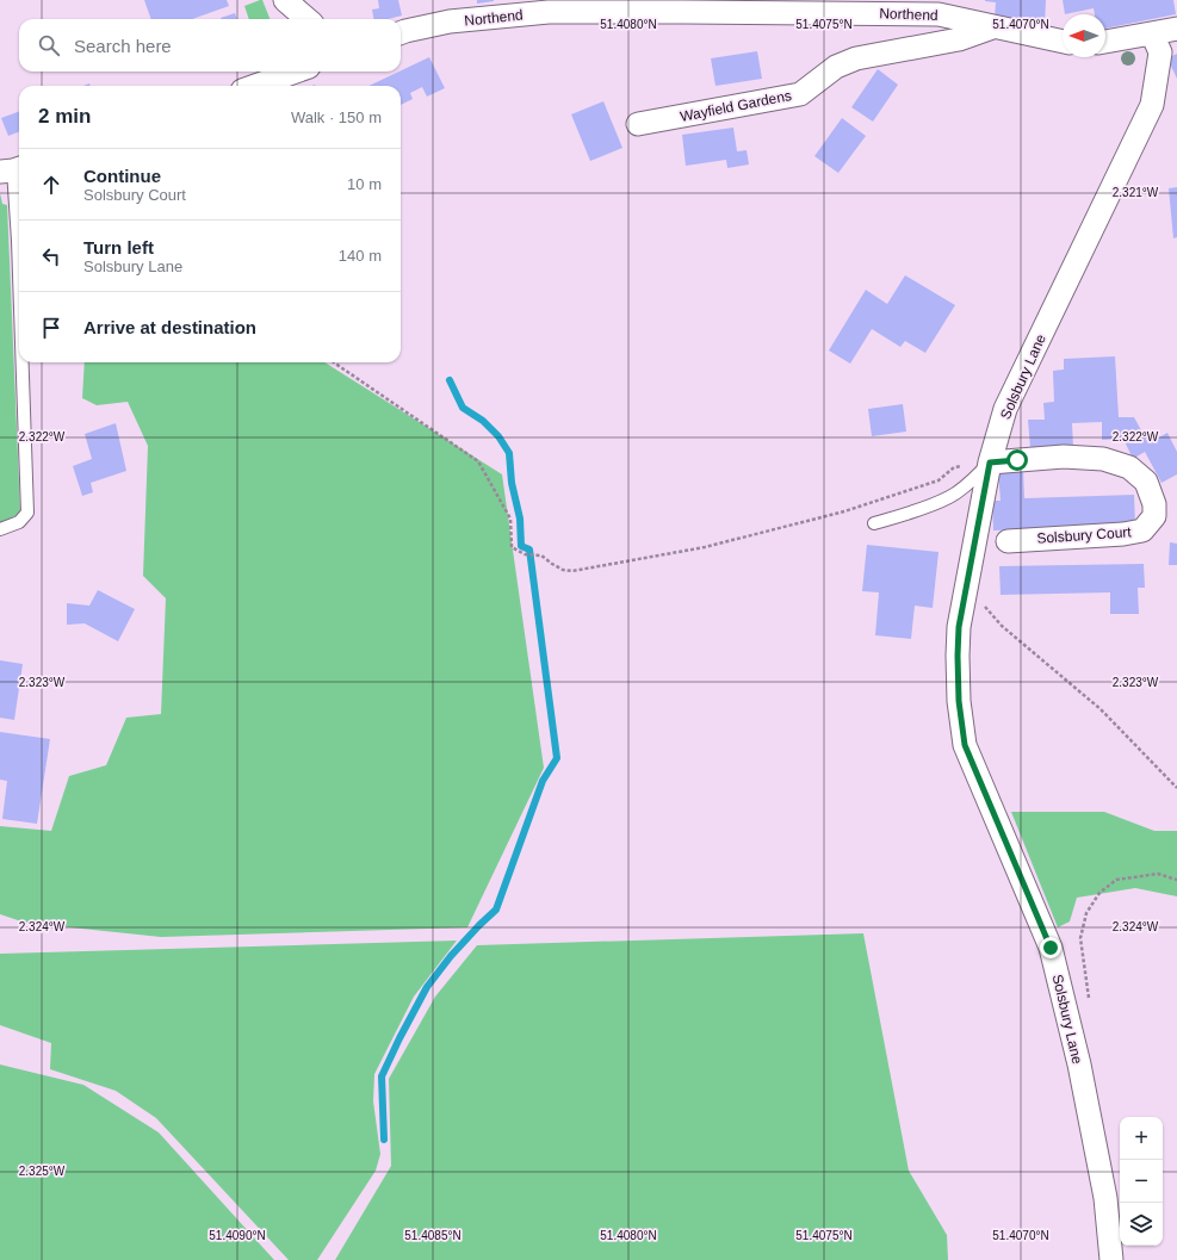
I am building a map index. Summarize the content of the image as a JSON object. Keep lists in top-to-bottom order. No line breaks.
{"streets":{"street":["Northend","Wayfield Gardens","Solsbury Lane","Solsbury Court"]},"crossings":[["Northend","Wayfield Gardens"],["Solsbury Lane","Solsbury Court"]],"north":"left","page":{"search":"Search here","heading":["2 min","Walk · 150 m"],"list":[["Continue","Solsbury Court","10 m"],["Turn left","Solsbury Lane","140 m"],"Arrive at destination"],"map_buttons":["+","−"]},"coordinates":["51.4080°N","51.4075°N","51.4070°N","2.321°W","2.322°W","2.323°W","2.324°W","2.325°W","51.4090°N","51.4085°N"]}
